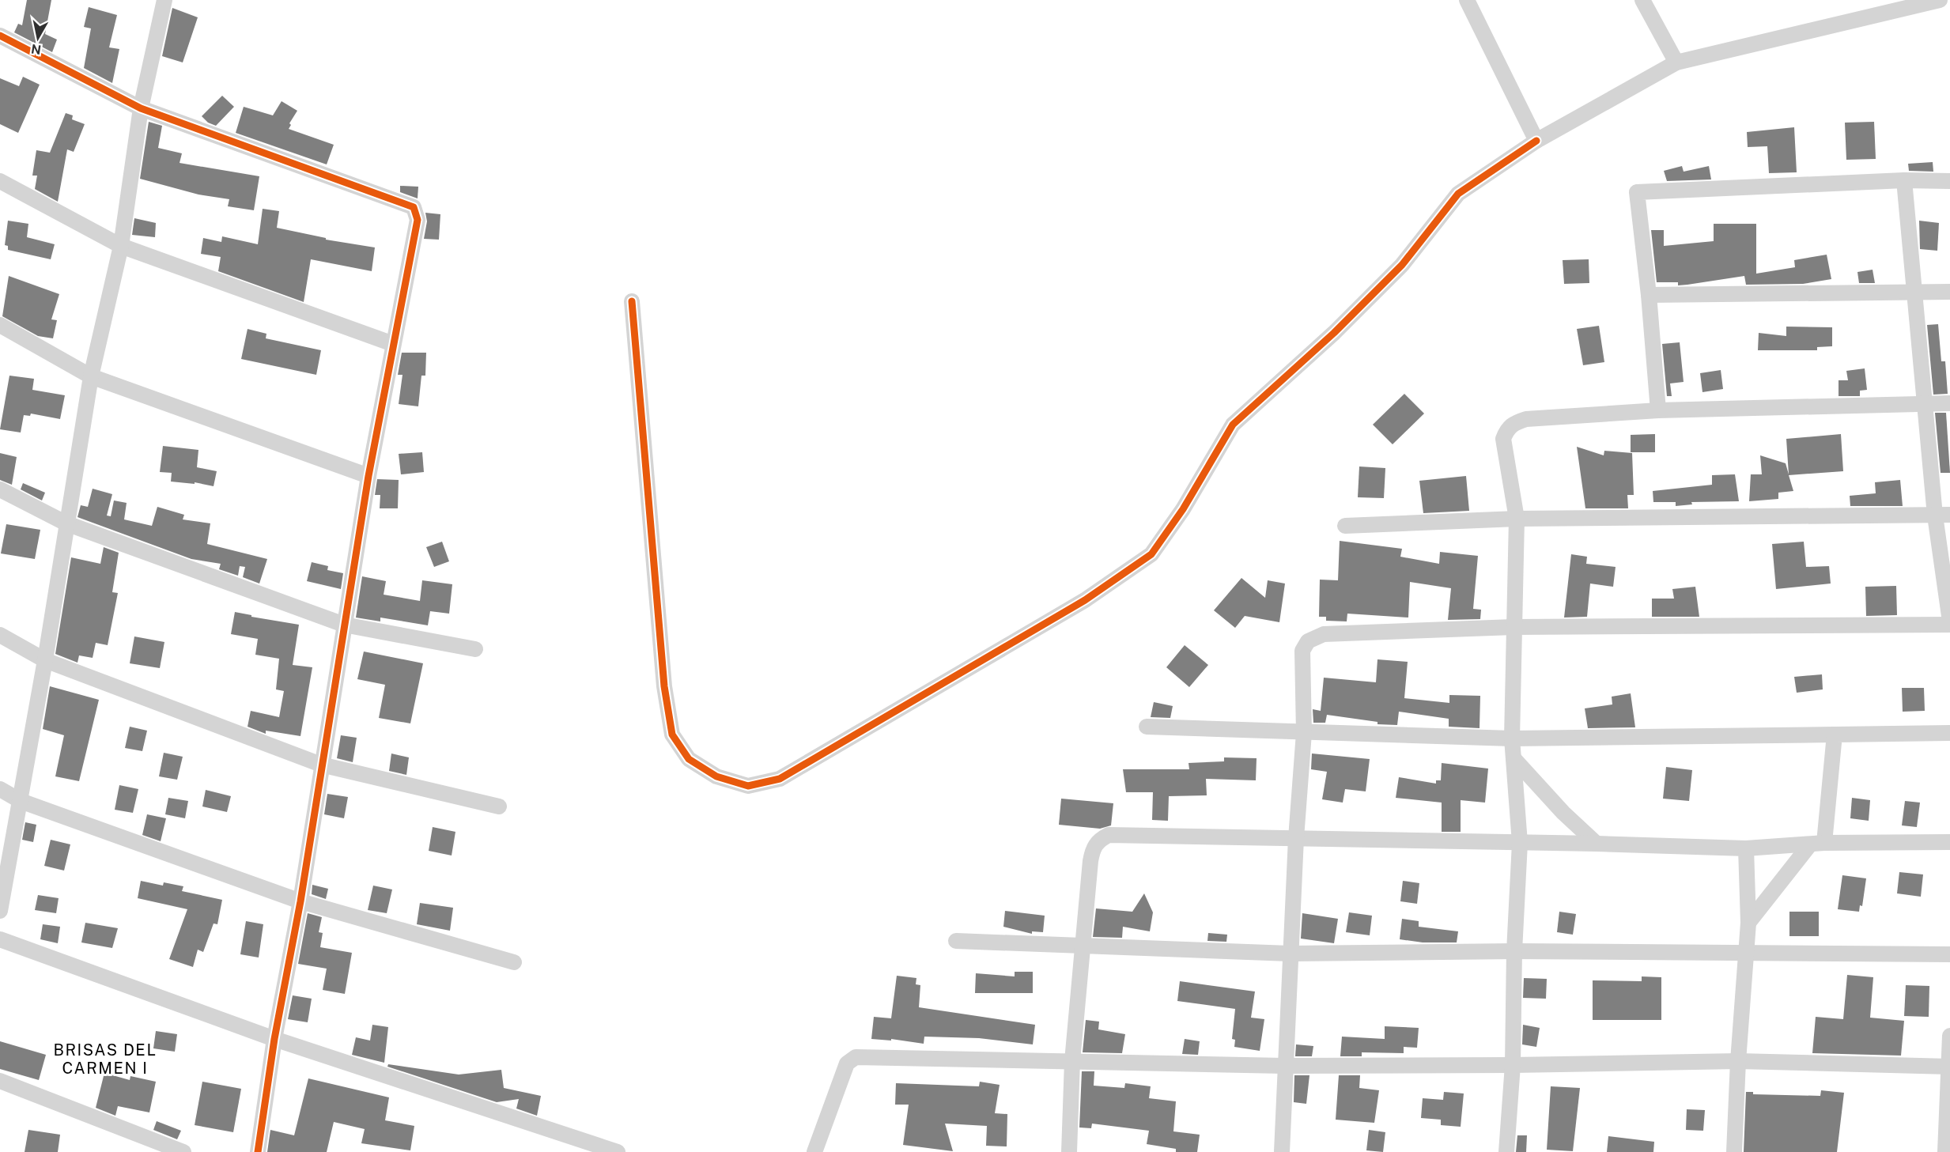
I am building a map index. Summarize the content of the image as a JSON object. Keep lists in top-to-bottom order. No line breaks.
{"districts":["BRISAS DEL CARMEN I"],"north":"bottom"}
